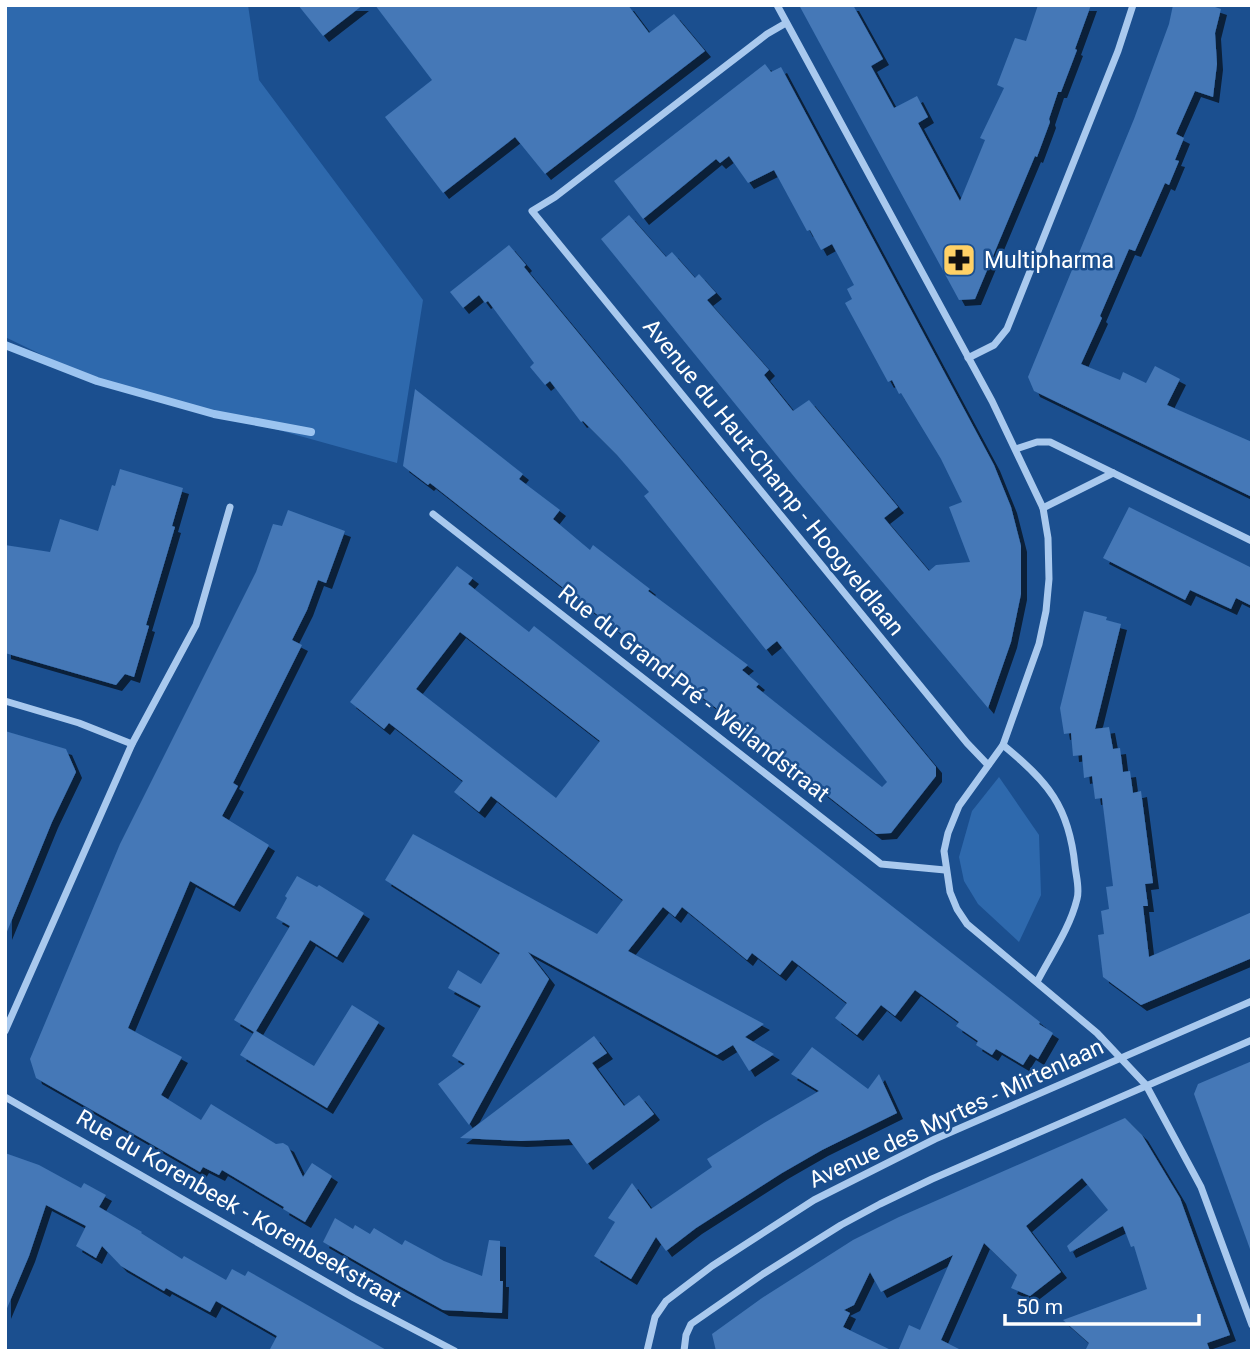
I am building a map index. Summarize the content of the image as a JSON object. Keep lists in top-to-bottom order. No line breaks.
{"streets":{"street":["Avenue du Haut-Champ - Hoogveldlaan","Rue du Grand-Pré - Weilandstraat","Avenue des Myrtes - Mirtenlaan","Rue du Korenbeek - Korenbeekstraat"]},"places":{"pharmacy":["Multipharma"]},"scale_bar":"50 m"}
